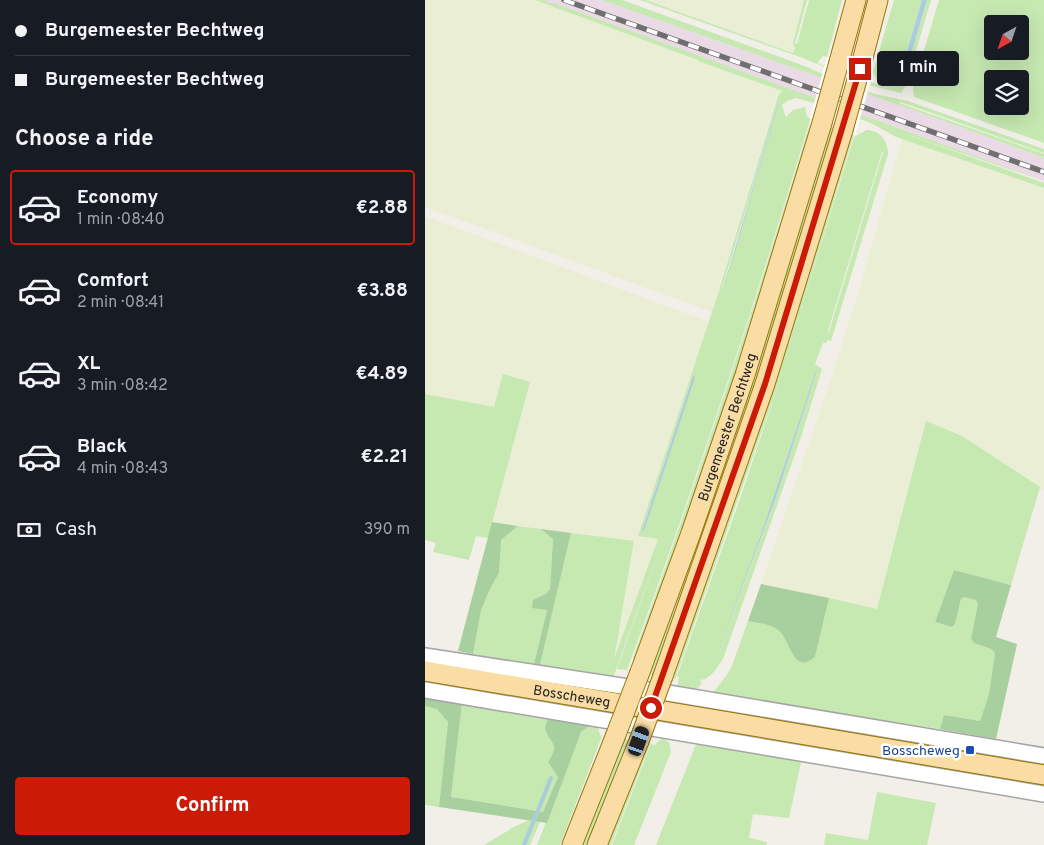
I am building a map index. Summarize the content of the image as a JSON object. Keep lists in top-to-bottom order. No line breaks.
{"streets":{"main road":["Burgemeester Bechtweg","Bosscheweg"]},"places":{"transit":["Bosscheweg"]},"north":"bottom left","page":{"banner":["Burgemeester Bechtweg","Burgemeester Bechtweg"],"bubble":"1 min","heading":"Choose a ride","list":[{"name":"Economy","note":"1 min · 08:40","value":"€2.88"},{"name":"Comfort","note":"2 min · 08:41","value":"€3.88"},{"name":"XL","note":"3 min · 08:42","value":"€4.89"},{"name":"Black","note":"4 min · 08:43","value":"€2.21"}],"pay":["Cash","390 m"],"buttons":"Confirm"}}
